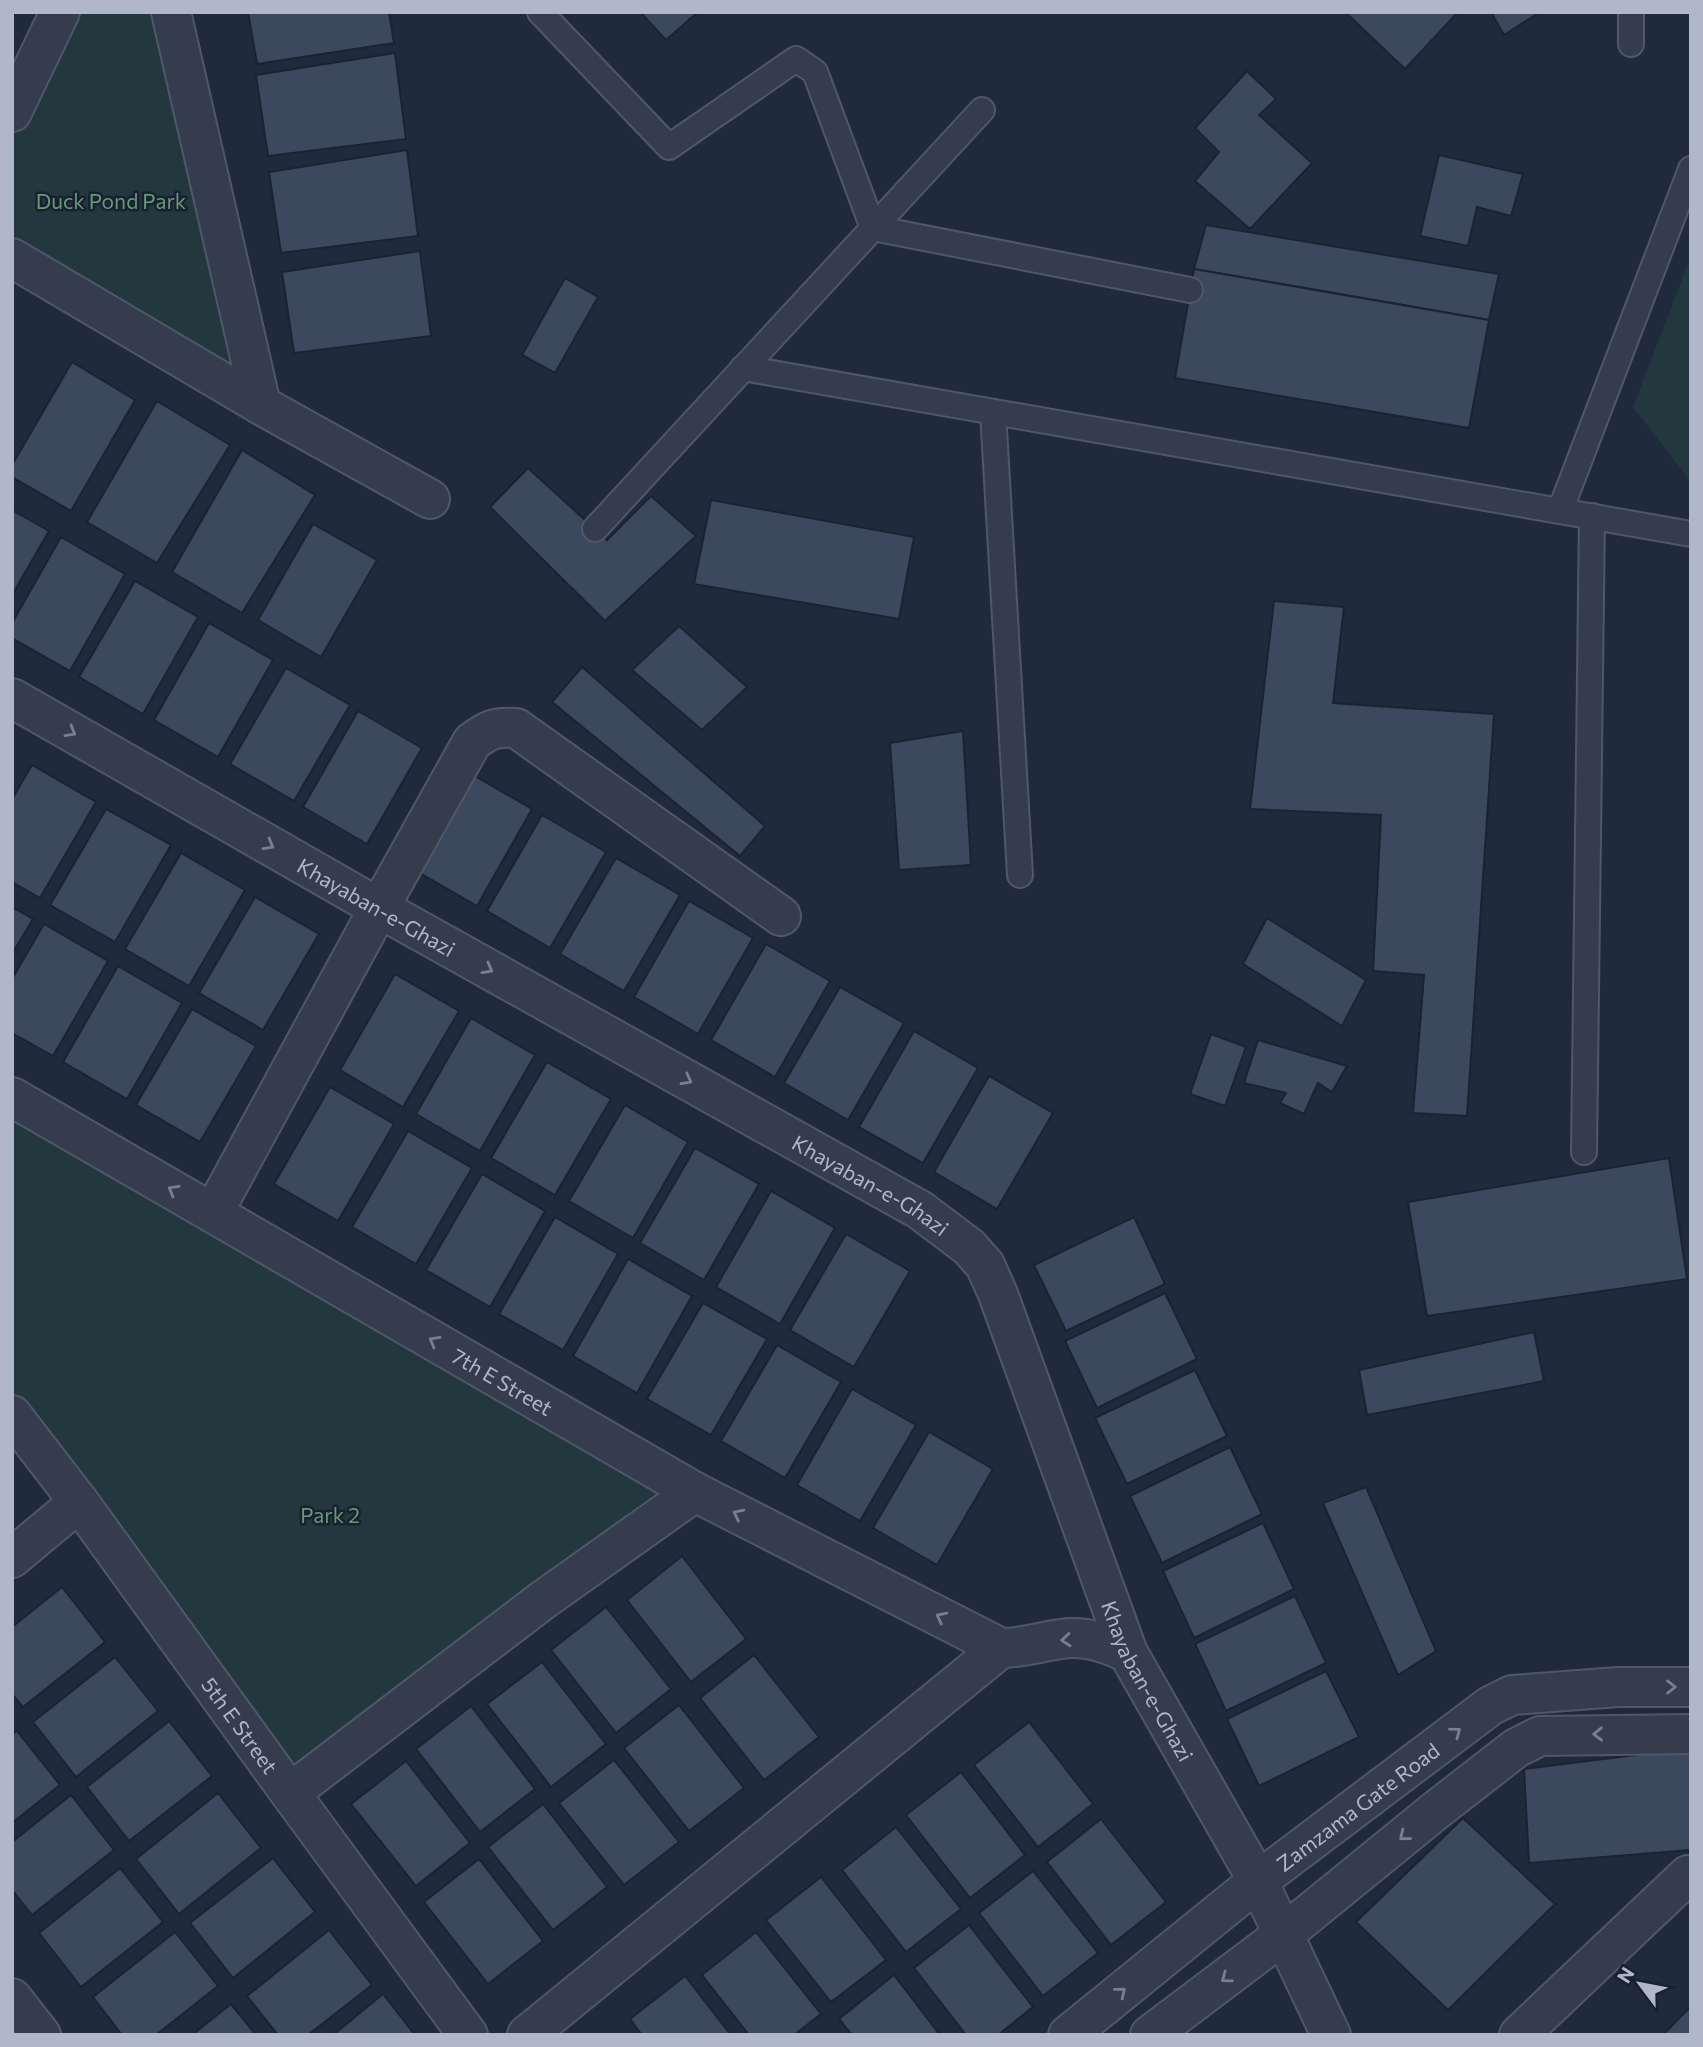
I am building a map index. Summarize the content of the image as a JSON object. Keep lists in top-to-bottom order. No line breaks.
{"streets":{"street":["Khayaban-e-Ghazi","7th E Street","5th E Street","Zamzama Gate Road"]},"crossings":[["Khayaban-e-Ghazi","Zamzama Gate Road"]],"one_way":["Khayaban-e-Ghazi","7th E Street"],"parks":["Duck Pond Park","Park 2"],"north":"top left"}
